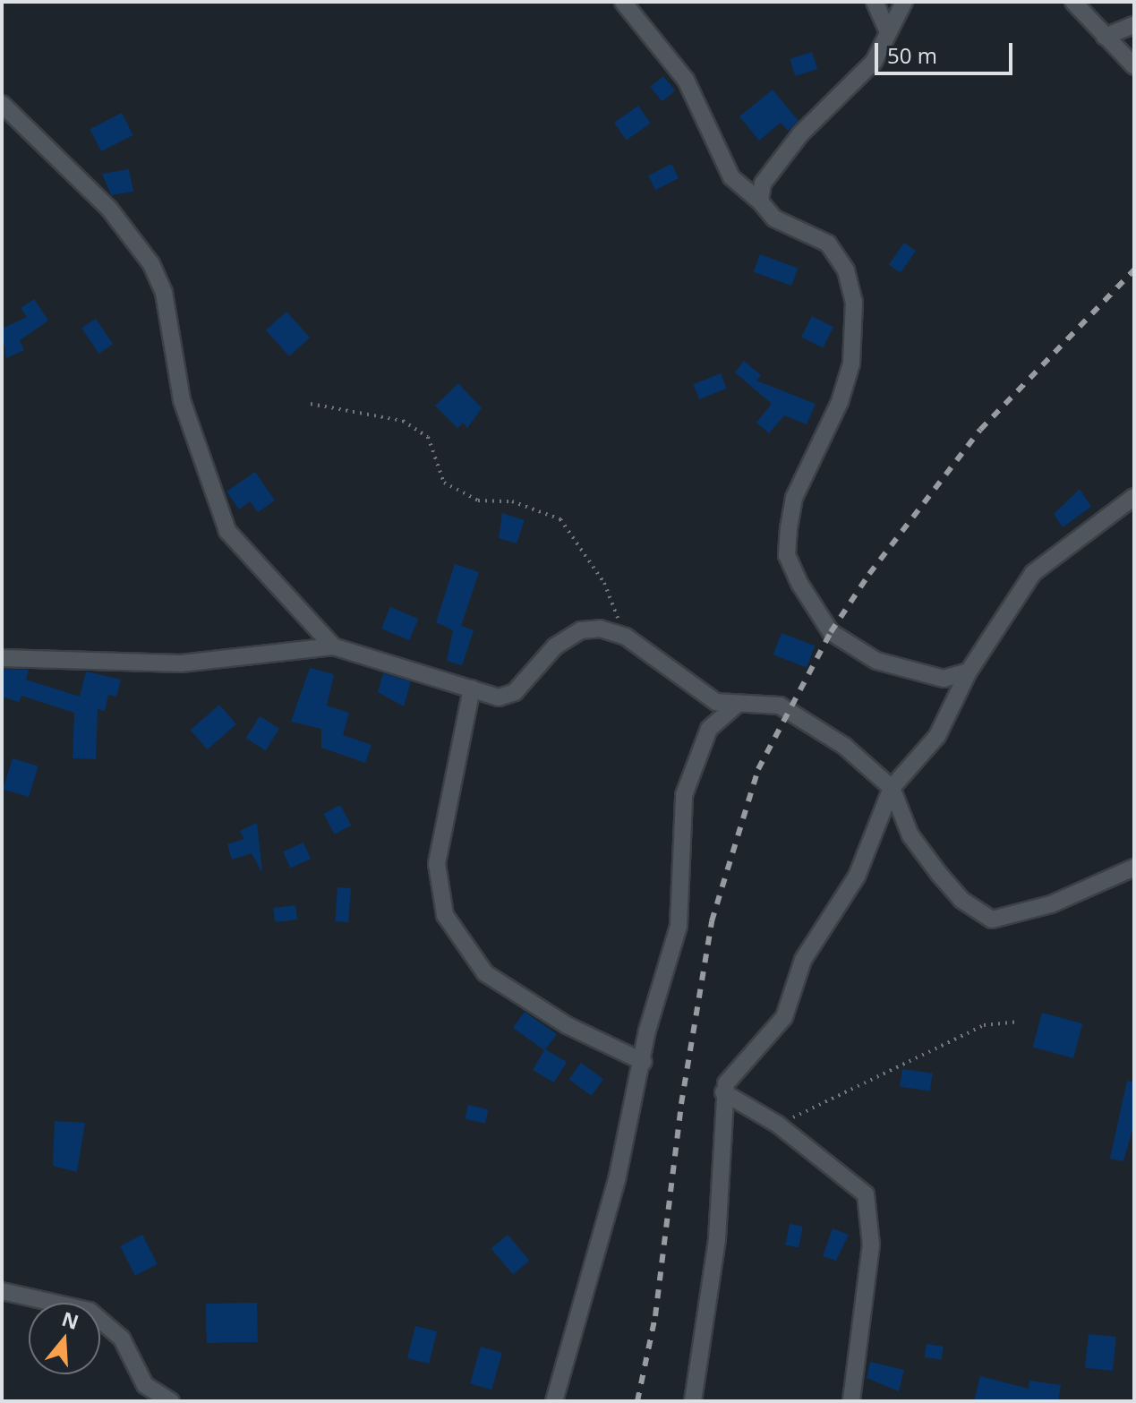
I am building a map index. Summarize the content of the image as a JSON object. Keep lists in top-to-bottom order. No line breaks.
{"scale_bar":"50 m","north":"top"}
